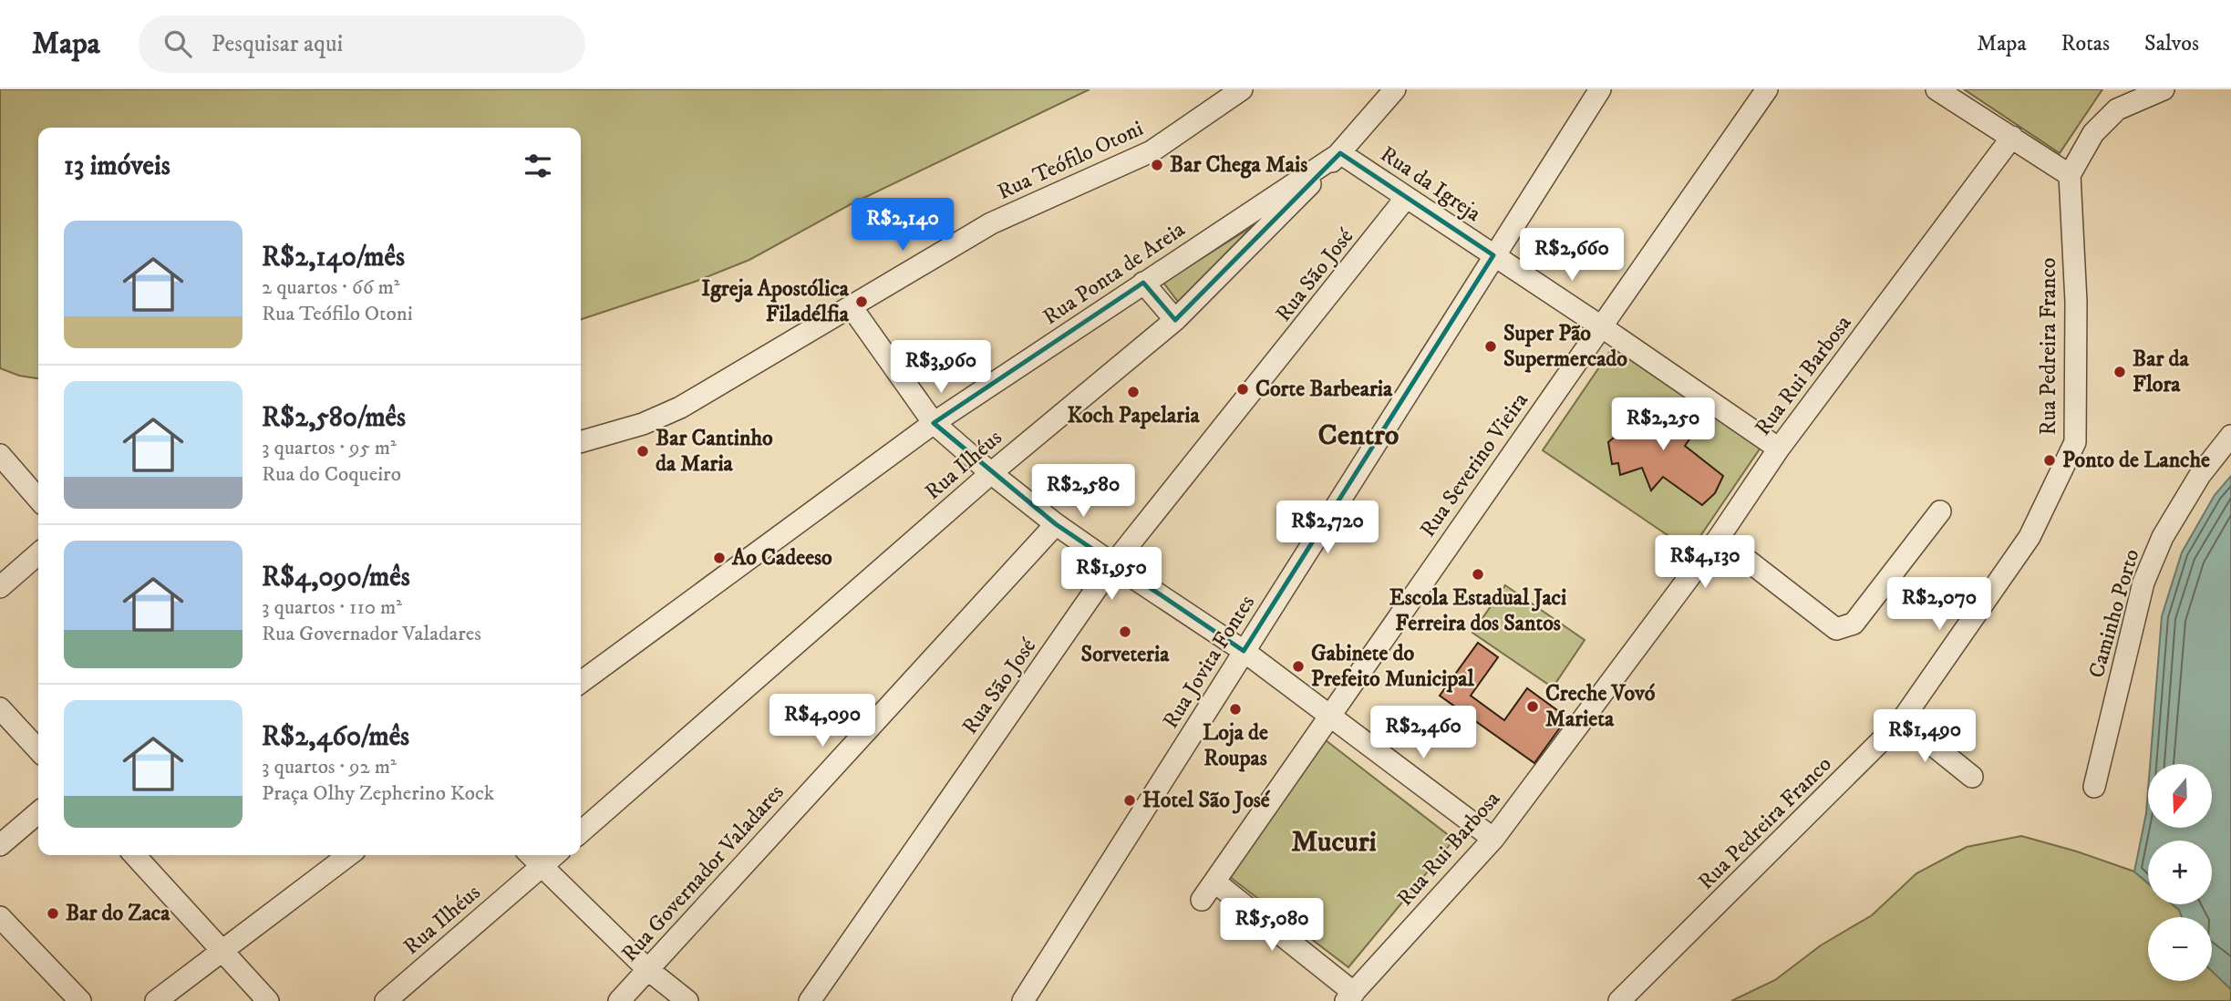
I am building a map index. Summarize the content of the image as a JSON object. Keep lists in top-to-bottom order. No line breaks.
{"streets":{"street":["Rua Teófilo Otoni","Rua da Igreja","Rua Ponta de Areia","Rua São José","Rua Pedreira Franco","Rua Rui Barbosa","Rua Ilhéus","Rua Severino Vieira","Caminho Porto","Rua Jovita Fontes","Rua Governador Valadares"]},"crossings":[["Rua da Igreja","Rua Ponta de Areia"],["Rua da Igreja","Rua São José"],["Rua da Igreja","Rua Rui Barbosa"],["Rua da Igreja","Rua Ilhéus"],["Rua da Igreja","Rua Severino Vieira"],["Rua da Igreja","Rua Jovita Fontes"],["Rua Ponta de Areia","Rua Ilhéus"]],"districts":["Centro","Mucuri"],"places":["Bar Chega Mais","Igreja Apostólica Filadélfia","Super Pão Supermercado","Bar da Flora","Corte Barbearia","Koch Papelaria","Bar Cantinho da Maria","Ponto de Lanche","Ao Cadeeso","Escola Estadual Jaci Ferreira dos Santos","Sorveteria","Gabinete do Prefeito Municipal","Creche Vovó Marieta","Loja de Roupas","Hotel São José","Bar do Zaca"],"north":"bottom","page":{"header":"Mapa","search":"Pesquisar aqui","nav":["Mapa","Rotas","Salvos"],"heading":"13 imóveis","price":["R$2,140","R$2,660","R$3,960","R$2,250","R$2,580","R$2,720","R$4,130","R$1,950","R$2,070","R$4,090","R$2,460","R$1,490","R$5,080"],"list":[{"name":"R$2,140/mês","note":"2 quartos · 66 m² · Rua Teófilo Otoni"},{"name":"R$2,580/mês","note":"3 quartos · 95 m² · Rua do Coqueiro"},{"name":"R$4,090/mês","note":"3 quartos · 110 m² · Rua Governador Valadares"},{"name":"R$2,460/mês","note":"3 quartos · 92 m² · Praça Olhy Zepherino Kock"}],"map_buttons":["+","−"]}}
